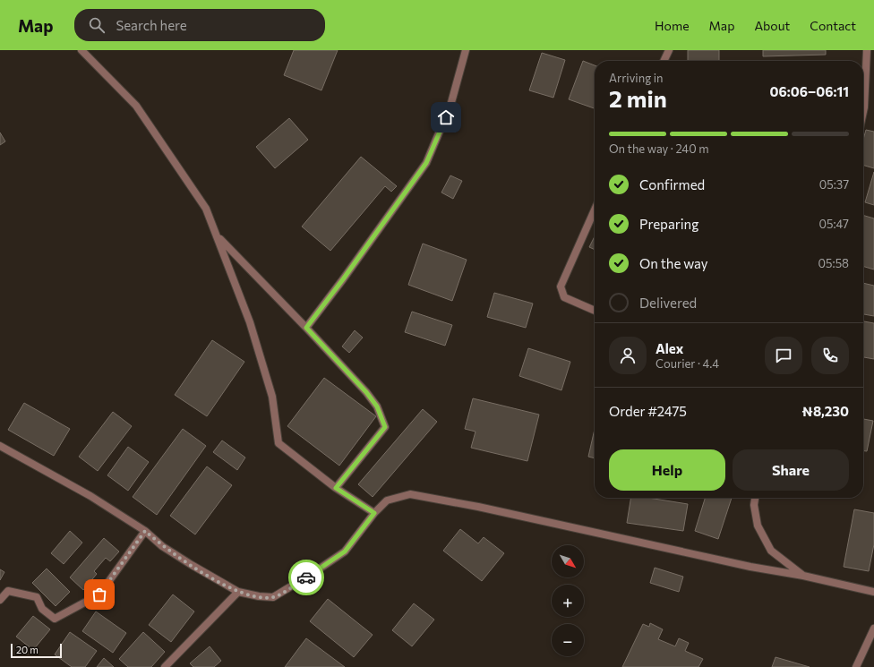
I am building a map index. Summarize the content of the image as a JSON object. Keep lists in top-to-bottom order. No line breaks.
{"scale_bar":"20 m","north":"bottom right","page":{"header":"Map","search":"Search here","nav":["Home","Map","About","Contact"],"heading":["2 min","Arriving in","06:06–06:11"],"panel":["Alex","Courier · 4.4","Order #2475","₦8,230"],"bar":"On the way · 240 m","list":[["Confirmed","05:37"],["Preparing","05:47"],["On the way","05:58"],"Delivered"],"buttons":["Help","Share"],"map_buttons":["+","−"],"scale":"20 m"}}
